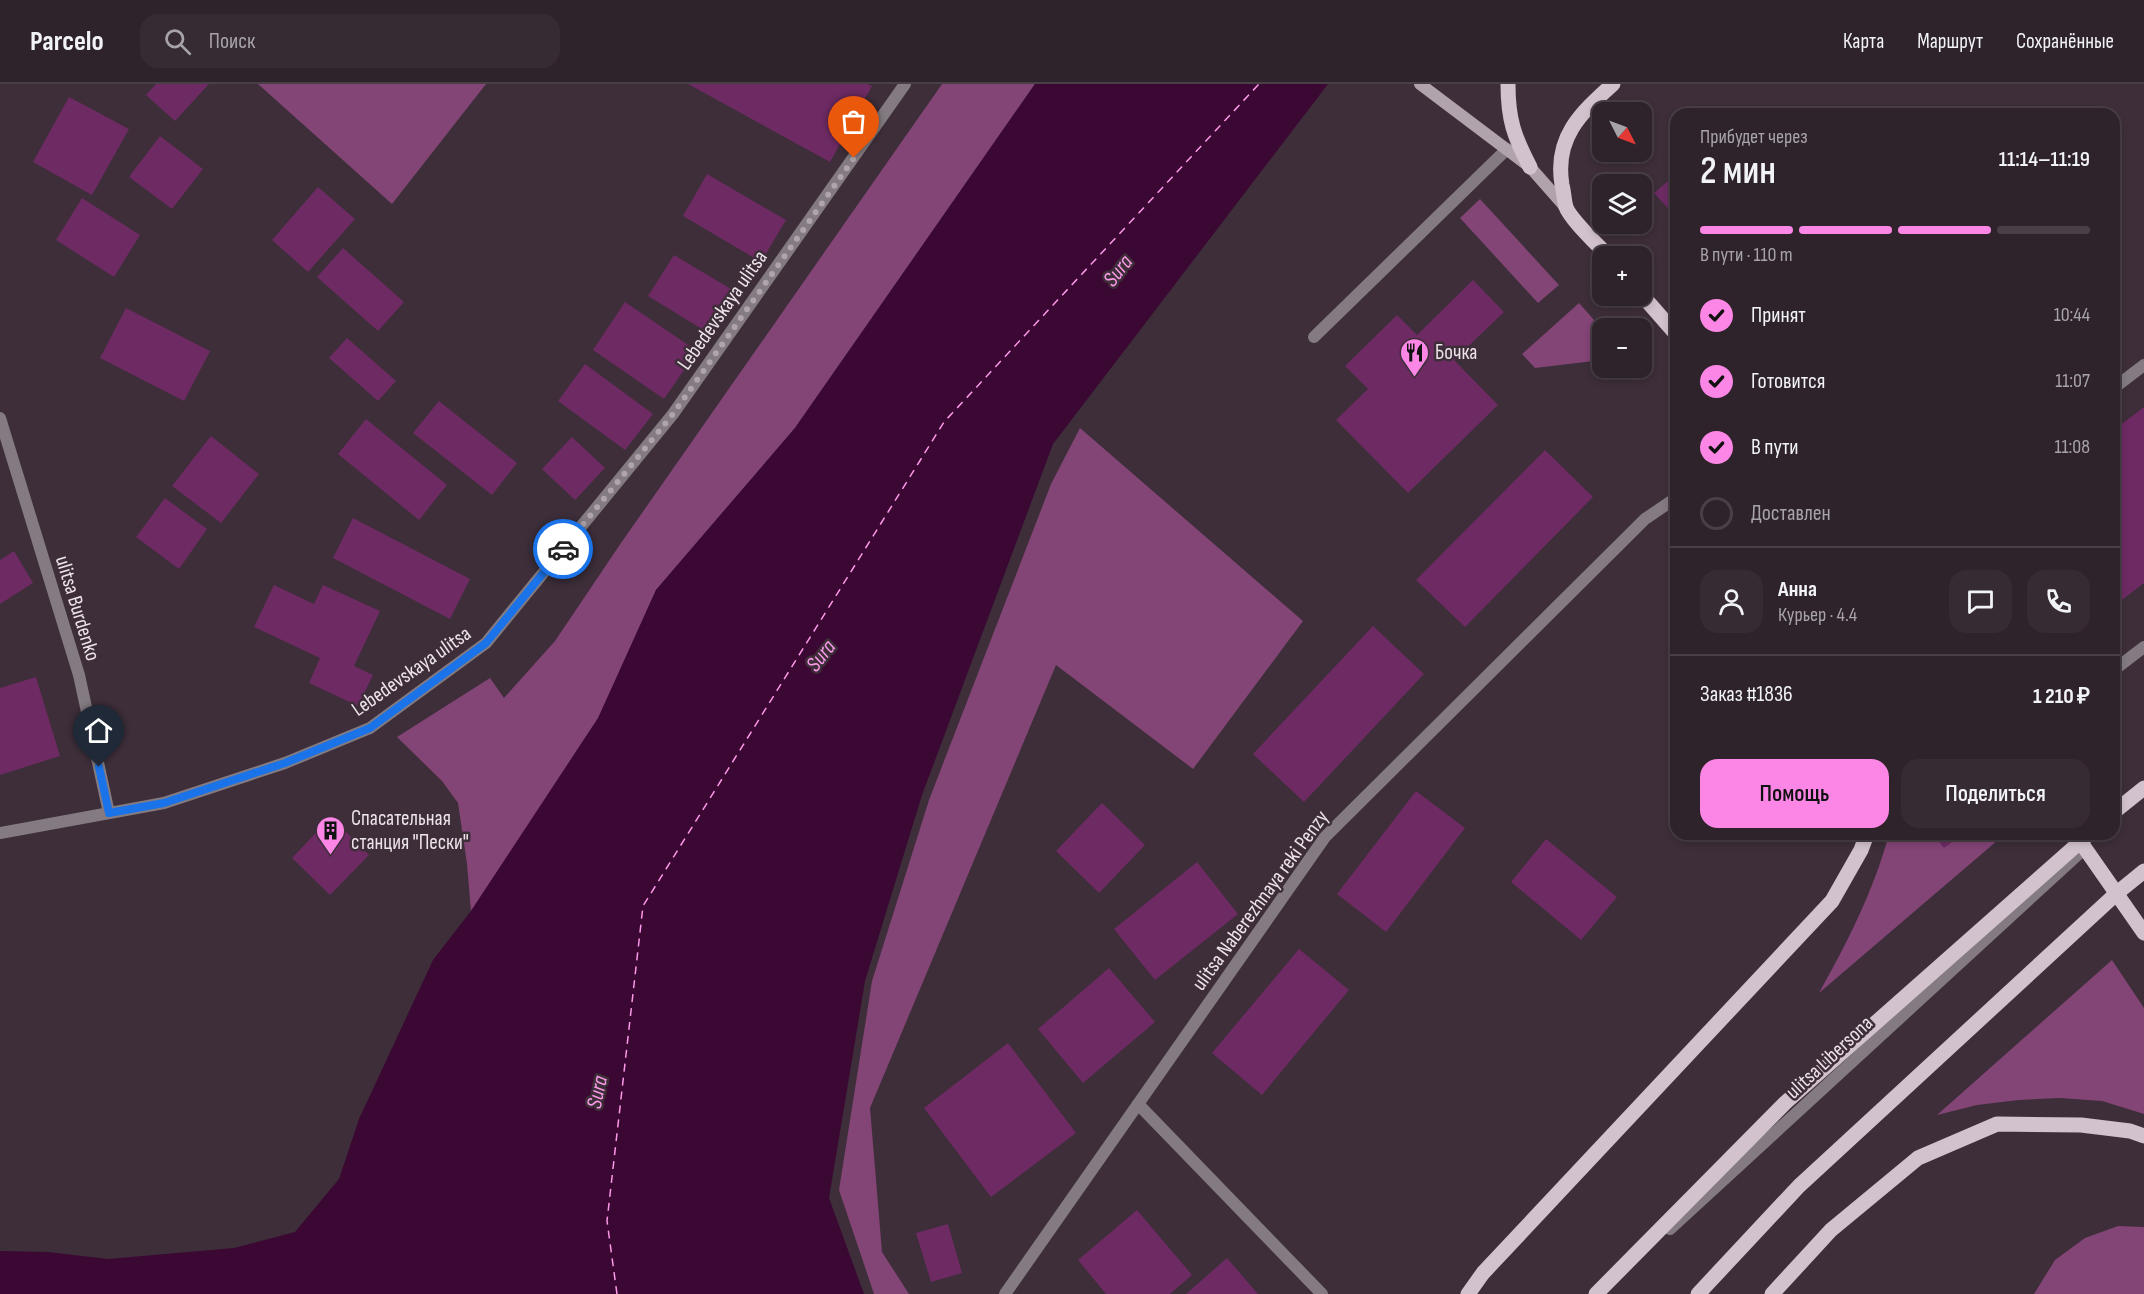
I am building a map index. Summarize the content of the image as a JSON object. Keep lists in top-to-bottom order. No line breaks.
{"streets":{"street":["Lebedevskaya ulitsa","ulitsa Burdenko","ulitsa Naberezhnaya reki Penzy"]},"crossings":[["Lebedevskaya ulitsa","ulitsa Burdenko"]],"water":["Sura"],"places":{"restaurant":["Бочка"],"building":["Спасательная станция \"Пески\""]},"north":"bottom right","page":{"header":"Parcelo","search":"Поиск","nav":["Карта","Маршрут","Сохранённые"],"map_buttons":["+","−"],"heading":["2 мин","Прибудет через","11:14–11:19"],"panel":["Анна","Курьер · 4.4","Заказ #1836","1 210 ₽"],"bar":"В пути · 110 m","list":[["Принят","10:44"],["Готовится","11:07"],["В пути","11:08"],"Доставлен"],"buttons":["Помощь","Поделиться"]}}
